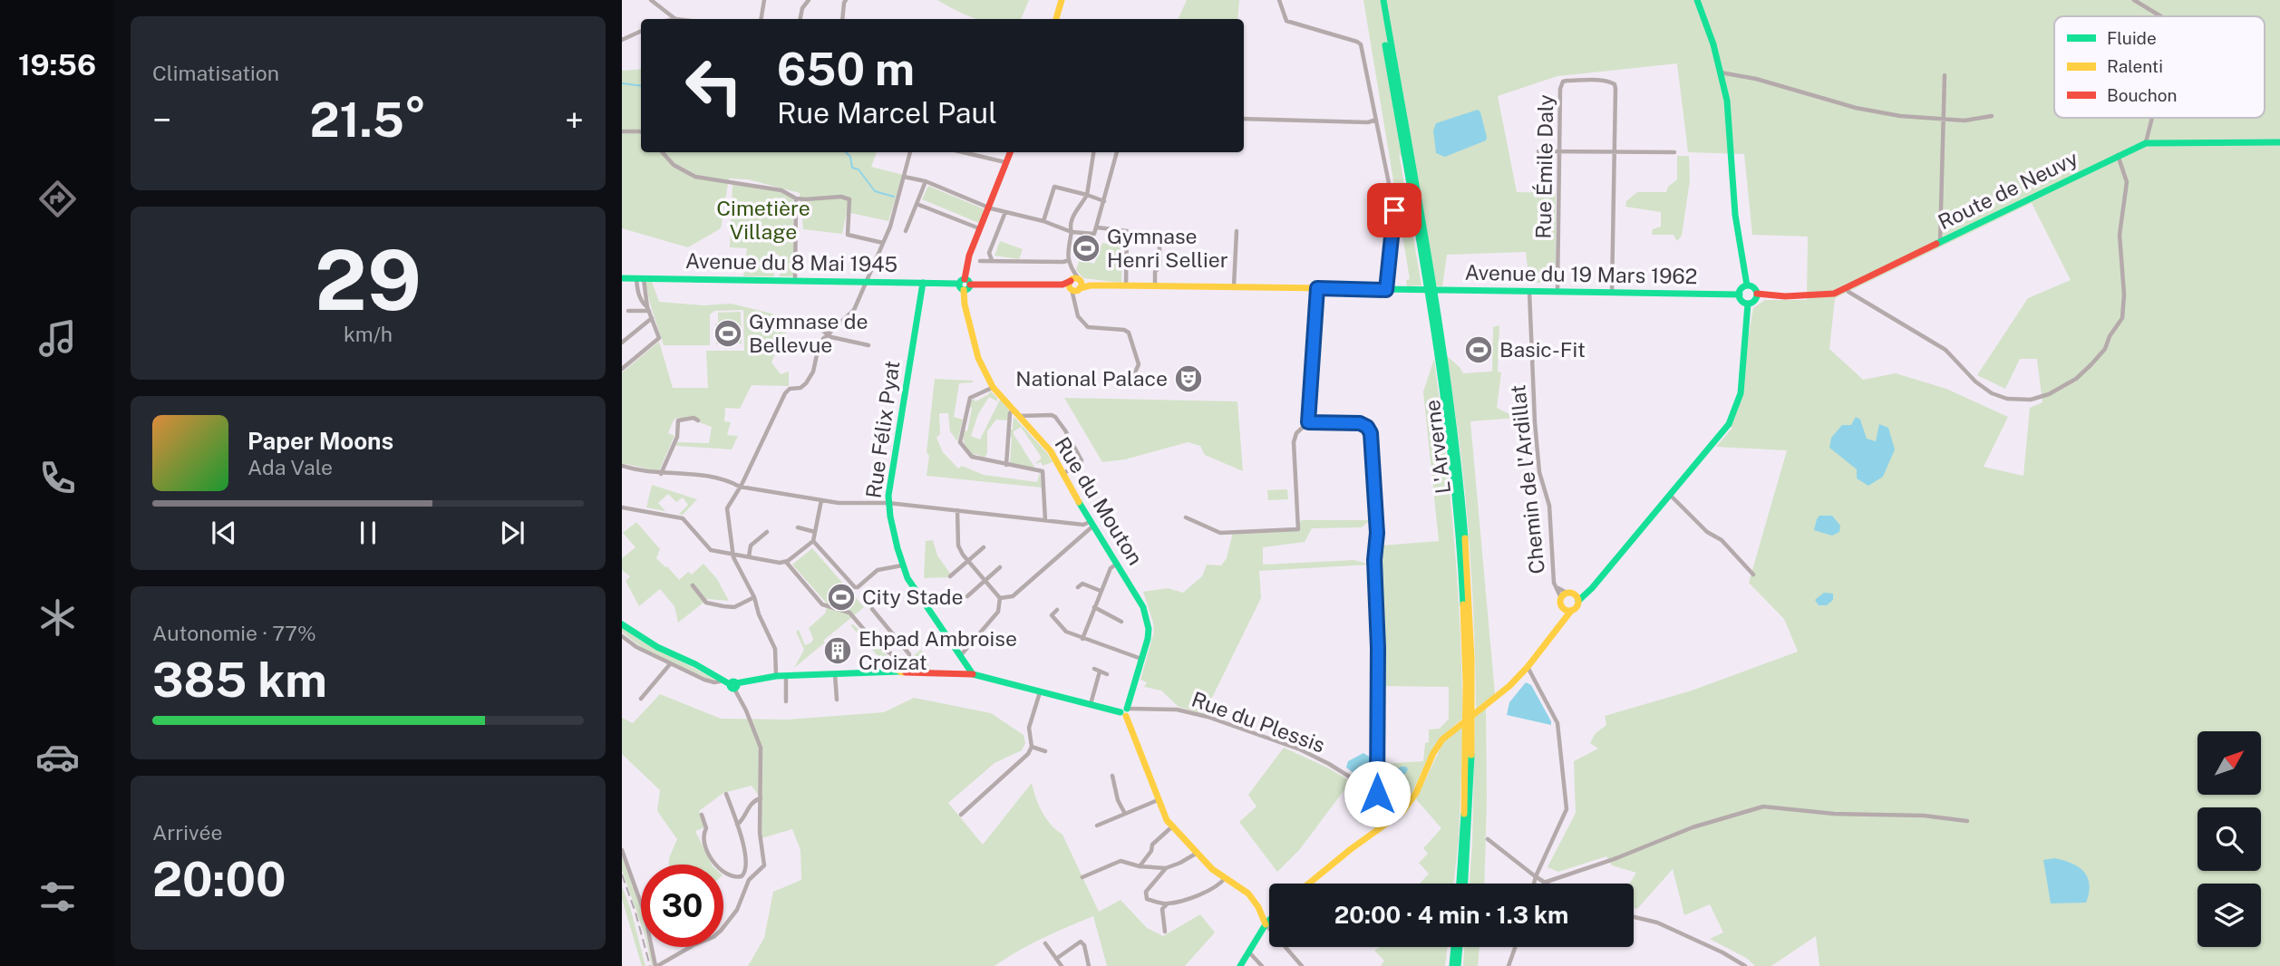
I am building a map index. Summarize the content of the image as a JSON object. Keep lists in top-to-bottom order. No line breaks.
{"streets":{"main road":["Route de Neuvy","Avenue du 8 Mai 1945","Avenue du 19 Mars 1962","Rue Félix Pyat","L'Arverne","Rue du Mouton"],"street":["Rue Émile Daly","Chemin de l'Ardillat","Rue du Plessis"]},"crossings":[["Rue Émile Daly","Avenue du 19 Mars 1962"],["Route de Neuvy","Avenue du 19 Mars 1962"],["Avenue du 8 Mai 1945","Rue Félix Pyat"],["Avenue du 8 Mai 1945","Rue du Mouton"],["Avenue du 19 Mars 1962","Chemin de l'Ardillat"],["Rue du Mouton","Rue du Plessis"]],"parks":["Cimetière Village"],"places":{"sports":["Gymnase Henri Sellier","Gymnase de Bellevue","Basic-Fit","City Stade"],"theatre":["National Palace"],"building":["Ehpad Ambroise Croizat"]},"legend":["Fluide","Ralenti","Bouchon"],"north":"top right","page":{"tabs":"19:56","tile":["Climatisation",["29","km/h"],["Autonomie · 77%","385 km"],["Arrivée","20:00"]],"turn":["650 m","Rue Marcel Paul"],"heat":["−","21.5°","+"],"song":["Paper Moons","Ada Vale"],"limit":"30","trip":"20:00 · 4 min · 1.3 km"}}
